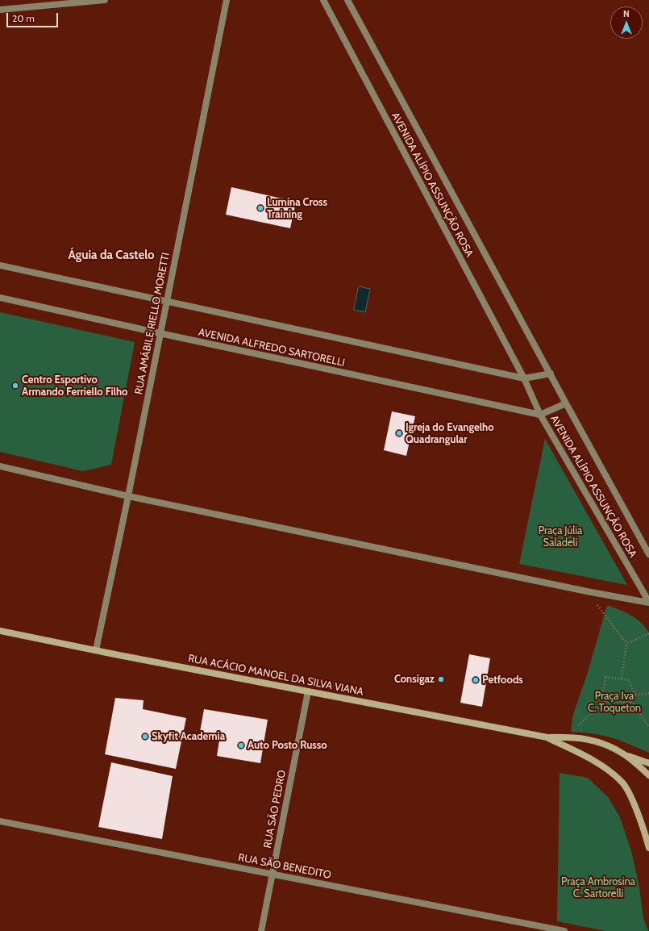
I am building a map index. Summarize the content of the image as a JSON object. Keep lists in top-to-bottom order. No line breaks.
{"streets":{"main road":["RUA ACÁCIO MANOEL DA SILVA VIANA"],"street":["AVENIDA ALÍPIO ASSUNÇÃO ROSA","RUA AMÁBILE RIELLO MORETTI","AVENIDA ALFREDO SARTORELLI","RUA SÃO PEDRO","RUA SÃO BENEDITO"]},"crossings":[["AVENIDA ALÍPIO ASSUNÇÃO ROSA","AVENIDA ALFREDO SARTORELLI"],["RUA AMÁBILE RIELLO MORETTI","AVENIDA ALFREDO SARTORELLI"],["RUA AMÁBILE RIELLO MORETTI","RUA ACÁCIO MANOEL DA SILVA VIANA"],["RUA ACÁCIO MANOEL DA SILVA VIANA","RUA SÃO PEDRO"],["RUA SÃO PEDRO","RUA SÃO BENEDITO"]],"districts":["Águia da Castelo"],"parks":["Praça Júlia Saladeli","Praça Iva C. Toqueton","Praça Ambrosina C. Sartorelli"],"places":["Lumina Cross Training","Centro Esportivo Armando Ferriello Filho","Igreja do Evangelho Quadrangular","Consigaz","Petfoods","Skyfit Academia","Auto Posto Russo"],"scale_bar":"20 m","north":"top"}
